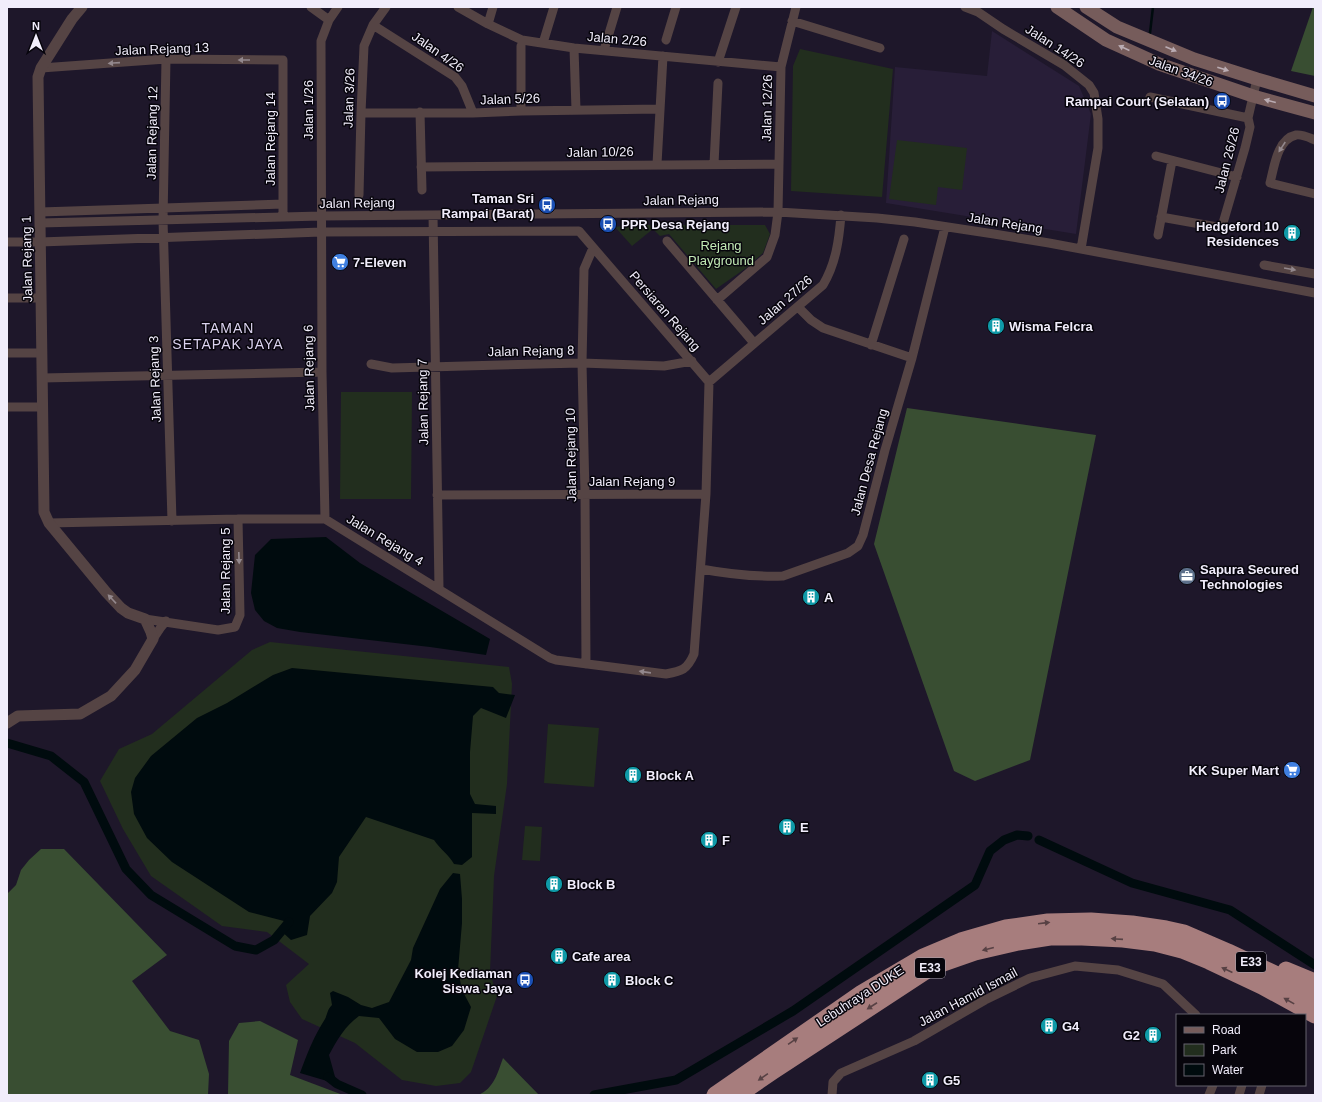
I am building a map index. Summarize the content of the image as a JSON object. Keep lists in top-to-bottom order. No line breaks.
{"streets":{"highway":["E33","Lebuhraya DUKE"],"main road":["Jalan 34/26"],"street":["Jalan 2/26","Jalan 14/26","Jalan Rejang 13","Jalan 4/26","Jalan 3/26","Jalan 5/26","Jalan 12/26","Jalan 1/26","Jalan Rejang 12","Jalan Rejang 14","Jalan 10/26","Jalan 26/26","Jalan Rejang","Jalan Rejang 1","Jalan 27/26","Persiaran Rejang","Jalan Rejang 8","Jalan Rejang 6","Jalan Rejang 3","Jalan Rejang 7","Jalan Rejang 10","Jalan Desa Rejang","Jalan Rejang 9","Jalan Rejang 4","Jalan Rejang 5","Jalan Hamid Ismail"]},"crossings":[["Jalan 2/26","Jalan 12/26"],["Jalan 14/26","Jalan Rejang"],["Jalan Rejang 13","Jalan Rejang 12"],["Jalan Rejang 13","Jalan Rejang 14"],["Jalan Rejang 13","Jalan Rejang 1"],["Jalan 4/26","Jalan 3/26"],["Jalan 4/26","Jalan 5/26"],["Jalan 34/26","Jalan 26/26"],["Jalan 3/26","Jalan 5/26"],["Jalan 12/26","Jalan 10/26"],["Jalan 12/26","Jalan Rejang"],["Jalan 1/26","Jalan Rejang"],["Jalan 1/26","Jalan Rejang 6"],["Jalan Rejang 12","Jalan Rejang"],["Jalan Rejang 12","Jalan Rejang 3"],["Jalan Rejang 14","Jalan Rejang"],["Jalan Rejang","Jalan Rejang 1"],["Jalan Rejang","Jalan 27/26"],["Jalan Rejang","Jalan Rejang 6"],["Jalan Rejang","Jalan Rejang 3"],["Jalan Rejang","Jalan Rejang 7"],["Jalan Rejang","Jalan Desa Rejang"],["Jalan Rejang 1","Persiaran Rejang"],["Jalan 27/26","Persiaran Rejang"],["Persiaran Rejang","Jalan Rejang 8"],["Persiaran Rejang","Jalan Rejang 6"],["Persiaran Rejang","Jalan Rejang 3"],["Persiaran Rejang","Jalan Rejang 7"],["Persiaran Rejang","Jalan Rejang 10"],["Jalan Rejang 8","Jalan Rejang 7"],["Jalan Rejang 8","Jalan Rejang 10"],["Jalan Rejang 6","Jalan Rejang 4"],["Jalan Rejang 7","Jalan Rejang 9"],["Jalan Rejang 7","Jalan Rejang 4"],["Jalan Rejang 10","Jalan Rejang 9"],["Jalan Rejang 10","Jalan Rejang 4"],["Jalan Desa Rejang","Jalan Rejang 4"]],"one_way":["Jalan Rejang 13"],"districts":["TAMAN SETAPAK JAYA"],"parks":["Rejang Playground"],"places":{"bus stop":["Rampai Court (Selatan)","Taman Sri Rampai (Barat)","PPR Desa Rejang","Kolej Kediaman Siswa Jaya"],"building":["Hedgeford 10 Residences","Wisma Felcra","A","Block A","E","F","Block B","Cafe area","Block C","G4","G2","G5"],"supermarket":["7-Eleven","KK Super Mart"],"office":["Sapura Secured Technologies"]},"legend":["Road","Park","Water"],"north":"top"}
